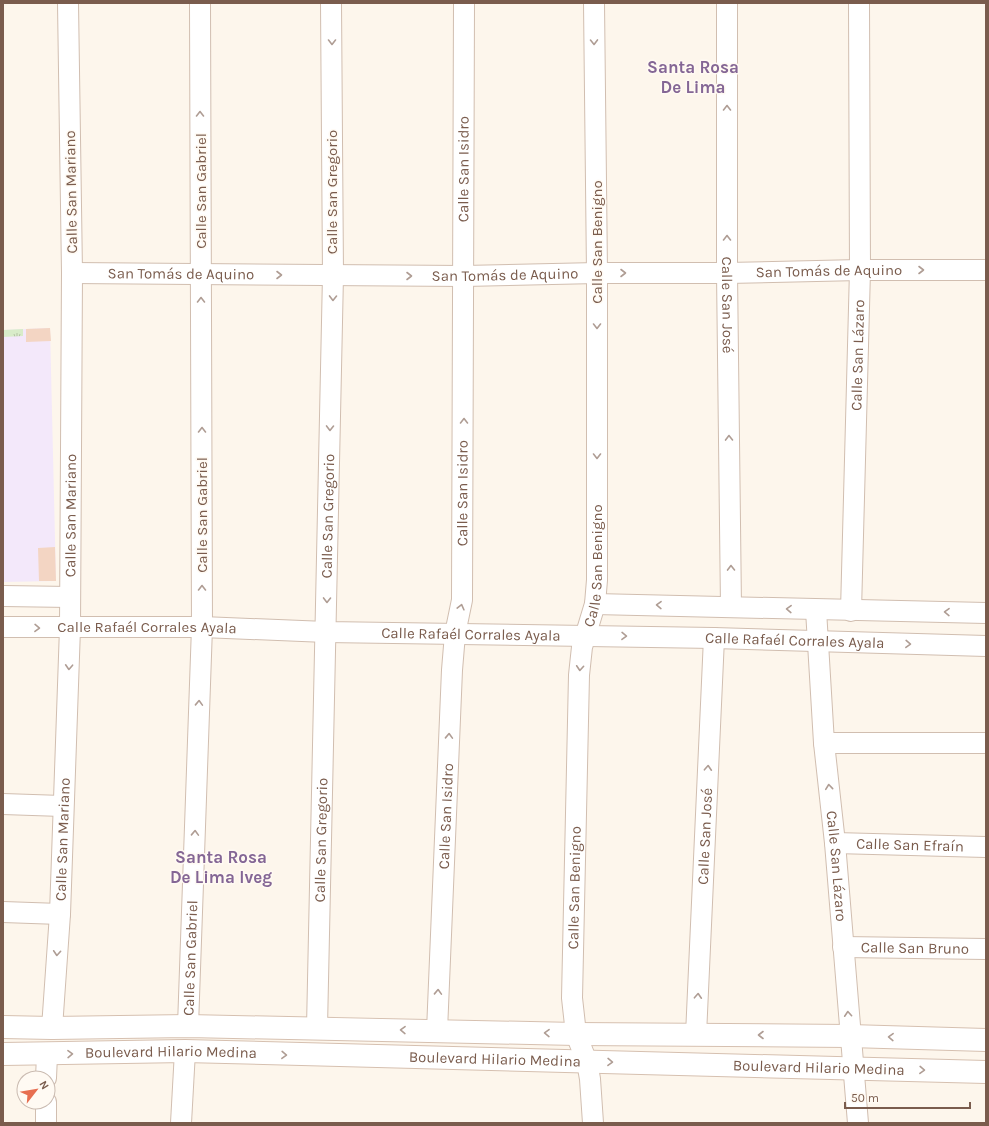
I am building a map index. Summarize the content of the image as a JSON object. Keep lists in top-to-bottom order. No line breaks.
{"streets":{"main road":["Boulevard Hilario Medina"],"street":["Calle San Isidro","Calle San Gabriel","Calle San Mariano","Calle San Gregorio","Calle San Benigno","San Tomás de Aquino","Calle San José","Calle San Lázaro","Calle Rafaél Corrales Ayala","Calle San Efraín","Calle San Bruno"]},"crossings":[["Calle San Isidro","San Tomás de Aquino"],["Calle San Isidro","Calle Rafaél Corrales Ayala"],["Calle San Isidro","Boulevard Hilario Medina"],["Calle San Gabriel","San Tomás de Aquino"],["Calle San Gabriel","Calle Rafaél Corrales Ayala"],["Calle San Gabriel","Boulevard Hilario Medina"],["Calle San Mariano","San Tomás de Aquino"],["Calle San Mariano","Calle Rafaél Corrales Ayala"],["Calle San Mariano","Boulevard Hilario Medina"],["Calle San Gregorio","San Tomás de Aquino"],["Calle San Gregorio","Calle Rafaél Corrales Ayala"],["Calle San Gregorio","Boulevard Hilario Medina"],["Calle San Benigno","San Tomás de Aquino"],["Calle San Benigno","Calle Rafaél Corrales Ayala"],["Calle San Benigno","Boulevard Hilario Medina"],["San Tomás de Aquino","Calle San José"],["San Tomás de Aquino","Calle San Lázaro"],["Calle San José","Calle Rafaél Corrales Ayala"],["Calle San José","Boulevard Hilario Medina"],["Calle San Lázaro","Calle Rafaél Corrales Ayala"],["Calle San Lázaro","Calle San Efraín"],["Calle San Lázaro","Calle San Bruno"],["Calle San Lázaro","Boulevard Hilario Medina"]],"one_way":["Calle San Isidro","Calle San Gabriel","Calle San Gregorio","Calle San Benigno","San Tomás de Aquino","Calle San José"],"districts":["Santa Rosa De Lima","Santa Rosa De Lima Iveg"],"scale_bar":"50 m","north":"top right"}
